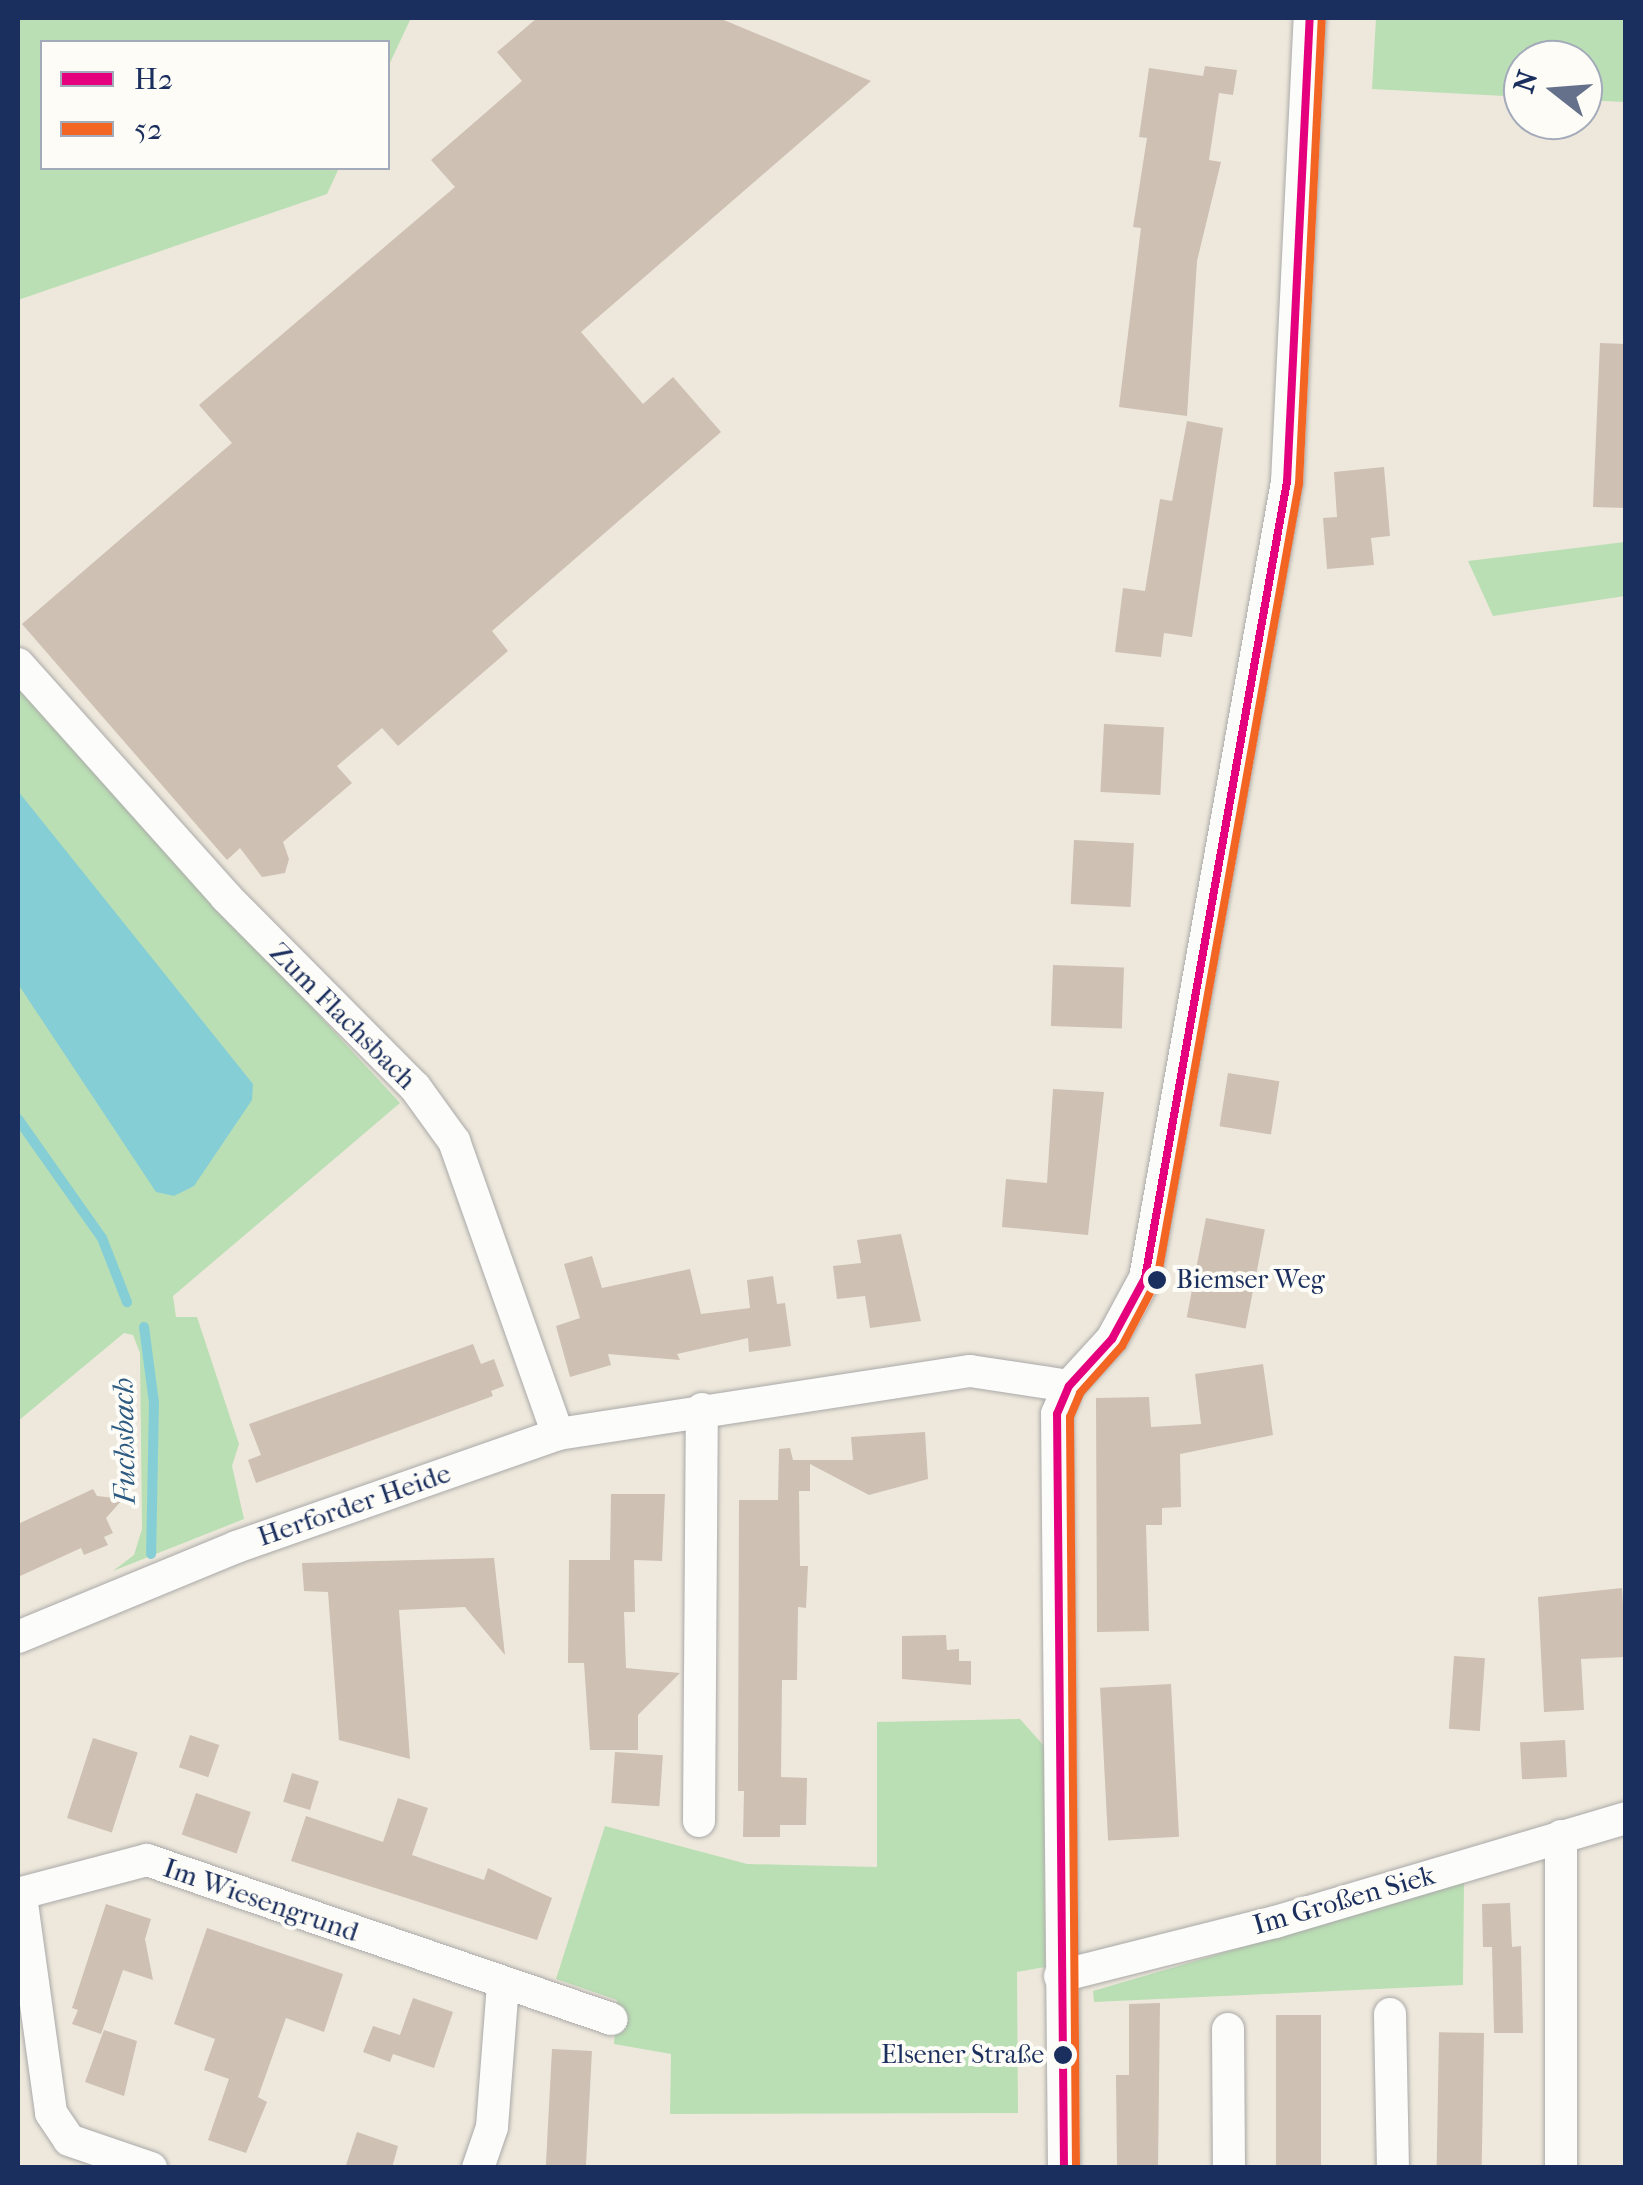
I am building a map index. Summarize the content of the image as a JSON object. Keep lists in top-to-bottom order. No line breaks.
{"streets":{"street":["Zum Flachsbach","Herforder Heide","Im Wiesengrund","Im Großen Siek"]},"crossings":[["Zum Flachsbach","Herforder Heide"]],"water":["Fuchsbach"],"places":["Biemser Weg","Elsener Straße"],"lines":["transit line H2","transit line 52"],"legend":["H2","52"],"north":"left"}
